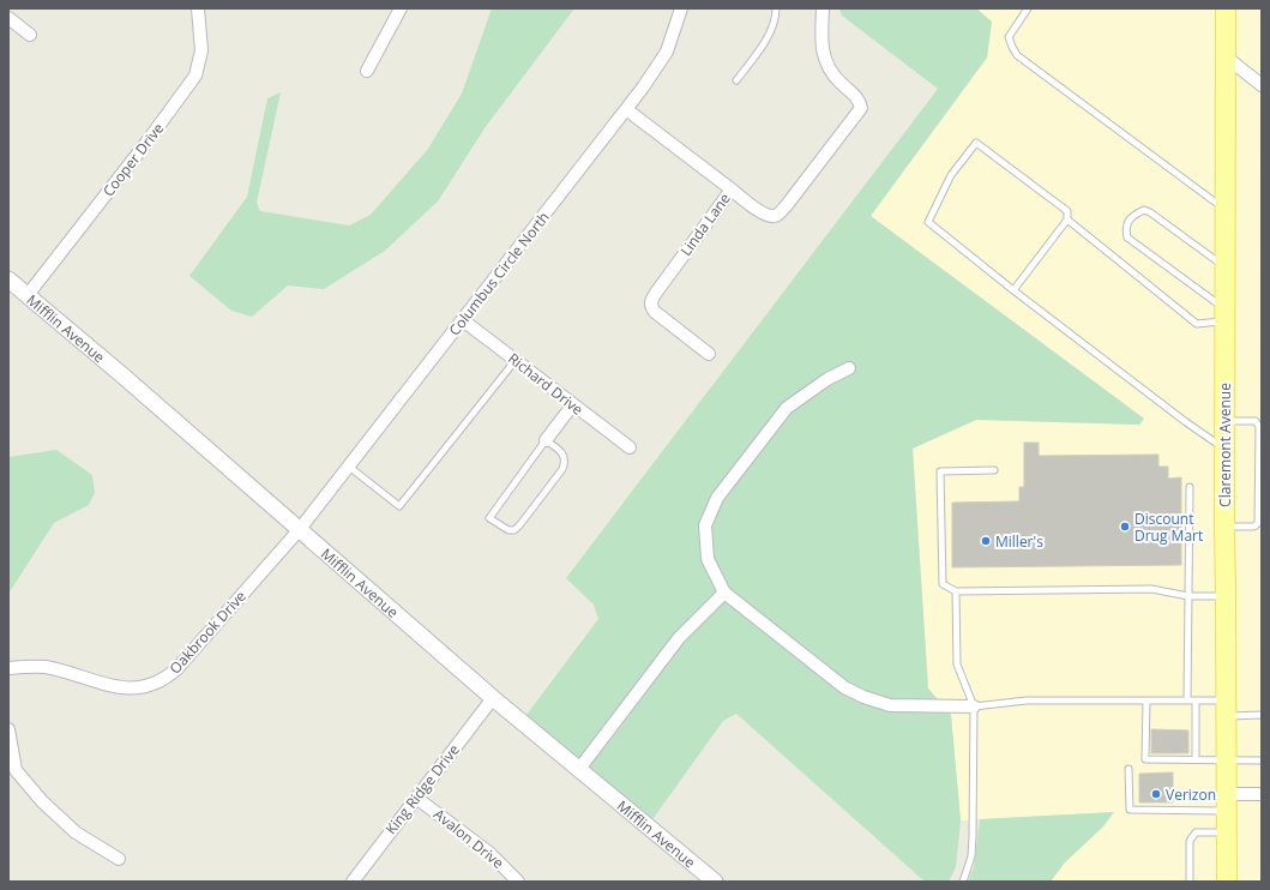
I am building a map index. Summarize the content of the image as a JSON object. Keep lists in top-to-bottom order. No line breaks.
{"streets":{"main road":["Claremont Avenue"],"street":["Cooper Drive","Linda Lane","Columbus Circle North","Mifflin Avenue","Richard Drive","Oakbrook Drive","King Ridge Drive","Avalon Drive"]},"crossings":[["Cooper Drive","Mifflin Avenue"],["Linda Lane","Columbus Circle North"],["Columbus Circle North","Mifflin Avenue"],["Columbus Circle North","Richard Drive"],["Columbus Circle North","Oakbrook Drive"],["Mifflin Avenue","Oakbrook Drive"],["Mifflin Avenue","King Ridge Drive"],["King Ridge Drive","Avalon Drive"]],"places":["Discount Drug Mart","Miller's","Verizon"]}
